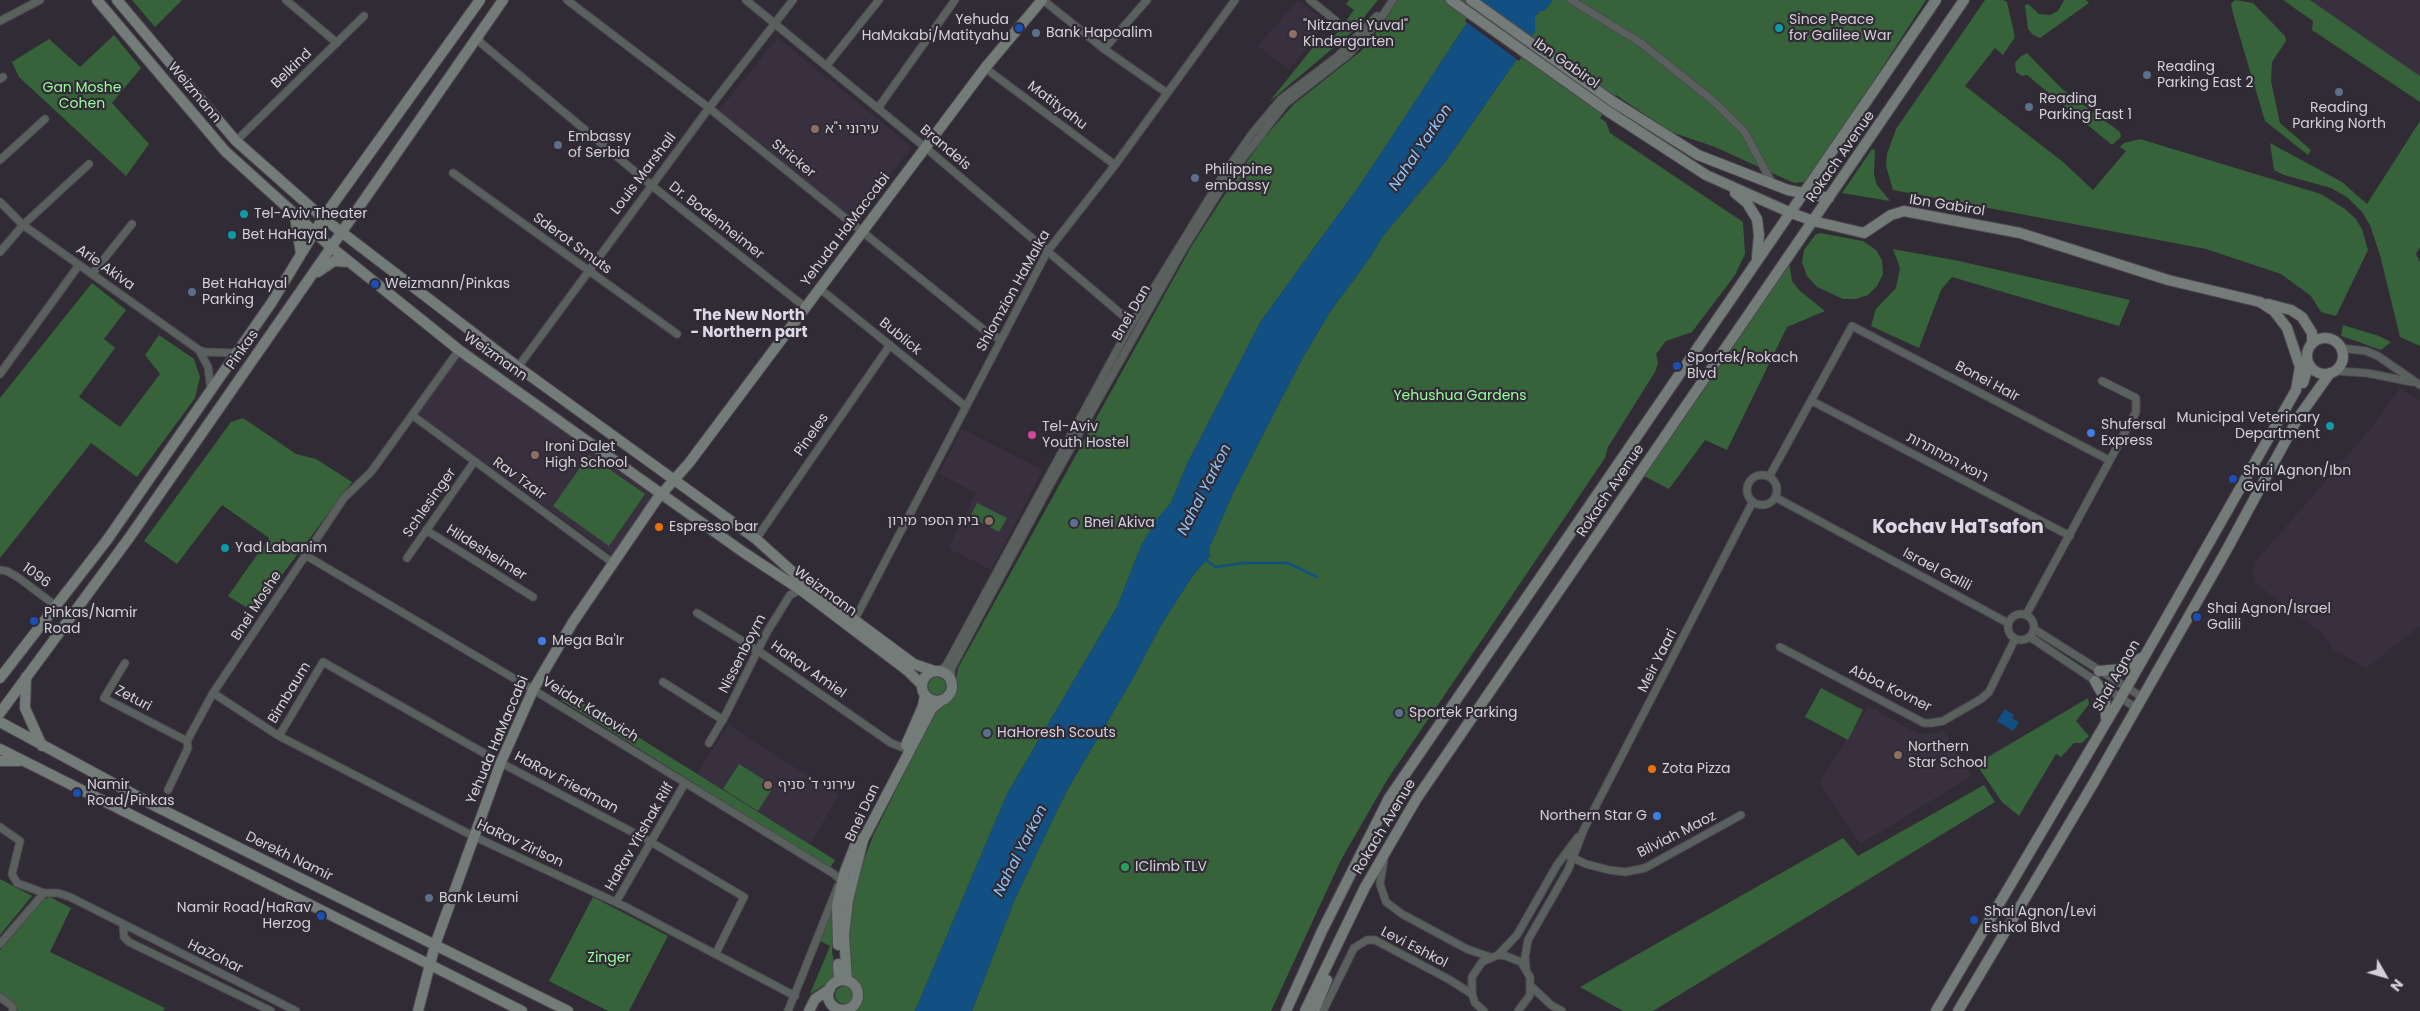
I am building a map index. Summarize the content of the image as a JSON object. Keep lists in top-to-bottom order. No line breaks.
{"streets":{"main road":["Ibn Gabirol","Weizmann","Rokach Avenue","Yehuda HaMaccabi","Bnei Dan","Pinkas","Shai Agnon","Derekh Namir"],"street":["Belkind","Matityahu","Brandeis","Stricker","Louis Marshall","Dr. Bodenheimer","Sderot Smuts","Arie Akiva","Shlomzion HaMalka","Bublick","Bonei HaIr","Pineles","רופא המחתרות","Rav Tzair","Schlesinger","Hildesheimer","Israel Galili","1096","Bnei Moshe","Nissenboym","Meir Yaari","HaRav Amiel","Abba Kovner","Birnbaum","Zeturi","Veidat Katovich","HaRav Friedman","Bilviah Maoz","HaRav Yitshak Rilf","HaRav Zirlson","Levi Eshkol","HaZohar"]},"crossings":[["Ibn Gabirol","Rokach Avenue"],["Ibn Gabirol","Shai Agnon"],["Belkind","Weizmann"],["Weizmann","Louis Marshall"],["Weizmann","Yehuda HaMaccabi"],["Weizmann","Shlomzion HaMalka"],["Weizmann","Bnei Dan"],["Weizmann","Pinkas"],["Weizmann","Pineles"],["Weizmann","Bnei Moshe"],["Weizmann","Nissenboym"],["Matityahu","Yehuda HaMaccabi"],["Matityahu","Shlomzion HaMalka"],["Brandeis","Louis Marshall"],["Brandeis","Yehuda HaMaccabi"],["Brandeis","Shlomzion HaMalka"],["Brandeis","Bnei Dan"],["Rokach Avenue","Levi Eshkol"],["Stricker","Louis Marshall"],["Stricker","Yehuda HaMaccabi"],["Stricker","Shlomzion HaMalka"],["Louis Marshall","Dr. Bodenheimer"],["Louis Marshall","Sderot Smuts"],["Dr. Bodenheimer","Yehuda HaMaccabi"],["Dr. Bodenheimer","Pinkas"],["Yehuda HaMaccabi","Bublick"],["Yehuda HaMaccabi","Rav Tzair"],["Yehuda HaMaccabi","Veidat Katovich"],["Yehuda HaMaccabi","HaRav Friedman"],["Yehuda HaMaccabi","HaRav Zirlson"],["Yehuda HaMaccabi","Derekh Namir"],["Arie Akiva","Pinkas"],["Shlomzion HaMalka","Bublick"],["Bnei Dan","HaRav Amiel"],["Bnei Dan","Veidat Katovich"],["Bnei Dan","HaRav Zirlson"],["Bublick","Pineles"],["Pinkas","1096"],["Bonei HaIr","רופא המחתרות"],["Rav Tzair","Schlesinger"],["Rav Tzair","Bnei Moshe"],["Schlesinger","Hildesheimer"],["Israel Galili","Meir Yaari"],["Israel Galili","Abba Kovner"],["Bnei Moshe","Zeturi"],["Bnei Moshe","Veidat Katovich"],["Bnei Moshe","HaRav Zirlson"],["Nissenboym","HaRav Amiel"],["Meir Yaari","Bilviah Maoz"],["Birnbaum","HaRav Friedman"],["Birnbaum","HaRav Zirlson"],["Veidat Katovich","HaRav Yitshak Rilf"],["HaRav Friedman","HaRav Yitshak Rilf"],["HaRav Friedman","HaRav Zirlson"],["HaRav Yitshak Rilf","HaRav Zirlson"]],"districts":["The New North - Northern part","Kochav HaTsafon"],"water":["Nahal Yarkon"],"parks":["Gan Moshe Cohen","Yehushua Gardens","Zinger"],"places":["Yehuda HaMakabi/Matityahu","Since Peace for Galilee War","Bank Hapoalim","\"Nitzanei Yuval\" Kindergarten","Reading Parking East 2","Reading Parking North","Reading Parking East 1","עירוני י\"א","Embassy of Serbia","Philippine embassy","Tel-Aviv Theater","Bet HaHayal","Weizmann/Pinkas","Bet HaHayal Parking","Sportek/Rokach Blvd","Municipal Veterinary Department","Shufersal Express","Tel-Aviv Youth Hostel","Ironi Dalet High School","Shai Agnon/Ibn Gvirol","בית הספר מירון","Bnei Akiva","Espresso bar","Yad Labanim","Shai Agnon/Israel Galili","Pinkas/Namir Road","Mega Ba'Ir","Sportek Parking","HaHoresh Scouts","Northern Star School","Zota Pizza","עירוני ד' סניף","Namir Road/Pinkas","Northern Star G","IClimb TLV","Bank Leumi","Namir Road/HaRav Herzog","Shai Agnon/Levi Eshkol Blvd"],"north":"bottom right"}
